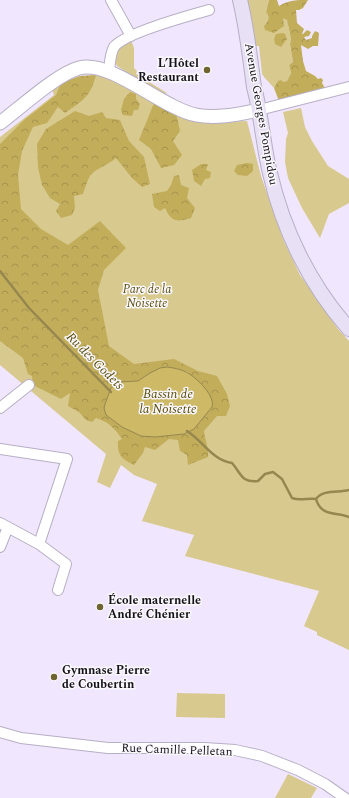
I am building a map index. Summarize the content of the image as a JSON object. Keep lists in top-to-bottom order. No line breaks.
{"streets":{"main road":["Avenue Georges Pompidou"],"street":["Rue Camille Pelletan"]},"water":["Ru des Godets","Bassin de la Noisette"],"parks":["Parc de la Noisette"],"places":["L’Hôtel Restaurant","École maternelle André Chénier","Gymnase Pierre de Coubertin"]}
